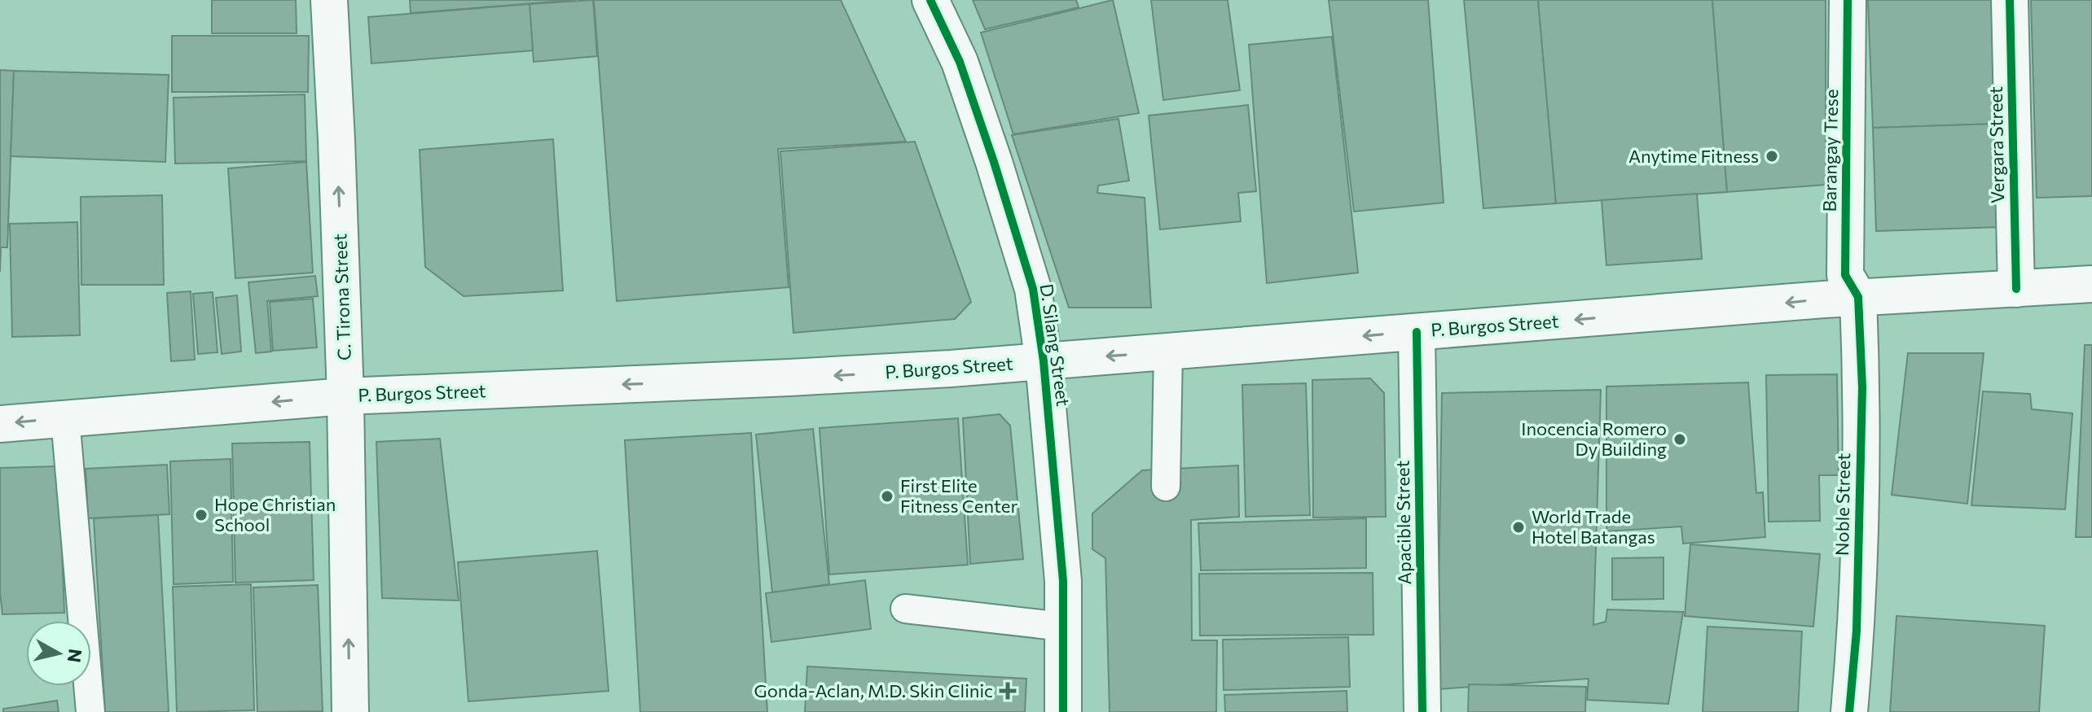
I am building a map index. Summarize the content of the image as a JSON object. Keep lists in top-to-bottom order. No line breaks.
{"streets":{"main road":["Vergara Street","Barangay Trese","C. Tirona Street","P. Burgos Street","D. Silang Street","Noble Street","Apacible Street"]},"crossings":[["Vergara Street","P. Burgos Street"],["Barangay Trese","P. Burgos Street"],["Barangay Trese","Noble Street"],["C. Tirona Street","P. Burgos Street"],["P. Burgos Street","D. Silang Street"],["P. Burgos Street","Noble Street"],["P. Burgos Street","Apacible Street"]],"one_way":["C. Tirona Street","P. Burgos Street"],"places":{"other":["Anytime Fitness","Inocencia Romero Dy Building","First Elite Fitness Center","Hope Christian School","World Trade Hotel Batangas"],"health":["Gonda-Aclan, M.D. Skin Clinic"]},"north":"right"}
